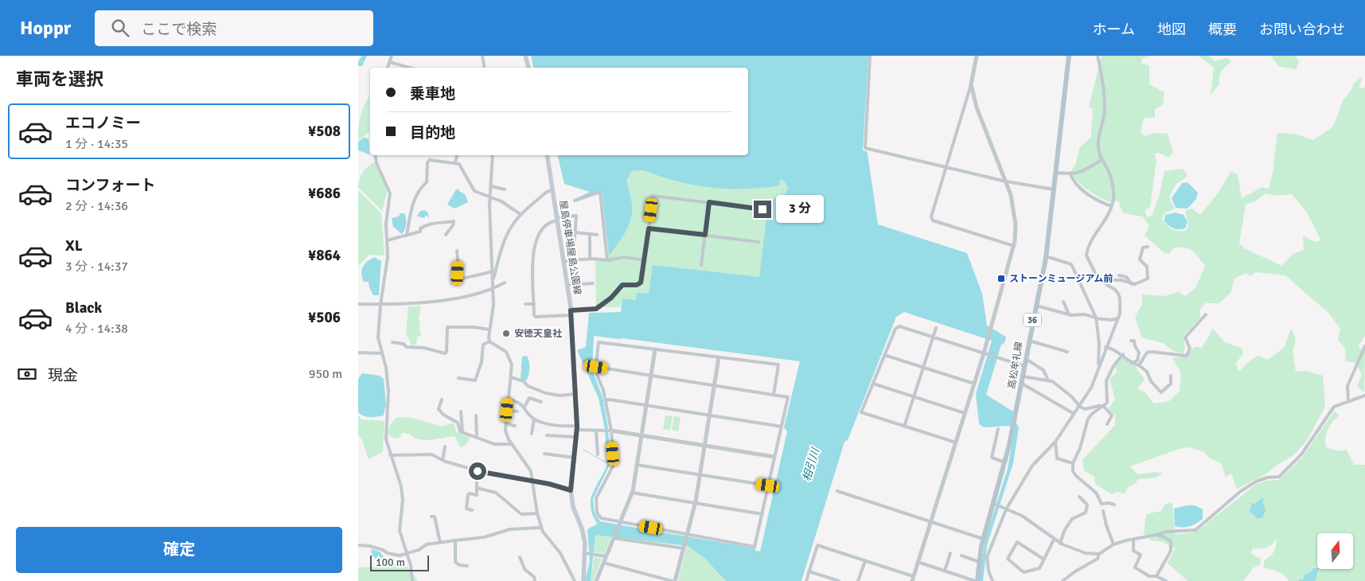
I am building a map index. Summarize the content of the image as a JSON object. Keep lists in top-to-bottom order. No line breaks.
{"streets":{"main road":["屋島停車場屋島公園線","36","高松牟礼線"]},"water":["相引川"],"places":{"transit":["ストーンミュージアム前"],"other":["安徳天皇社"]},"scale_bar":"100 m","north":"top","page":{"header":"Hoppr","search":"ここで検索","nav":["ホーム","地図","概要","お問い合わせ"],"heading":"車両を選択","banner":["乗車地","目的地"],"list":[{"name":"エコノミー","note":"1 分 · 14:35","value":"¥508"},{"name":"コンフォート","note":"2 分 · 14:36","value":"¥686"},{"name":"XL","note":"3 分 · 14:37","value":"¥864"},{"name":"Black","note":"4 分 · 14:38","value":"¥506"}],"bubble":"3 分","pay":["現金","950 m"],"buttons":"確定","scale":"100 m"}}
